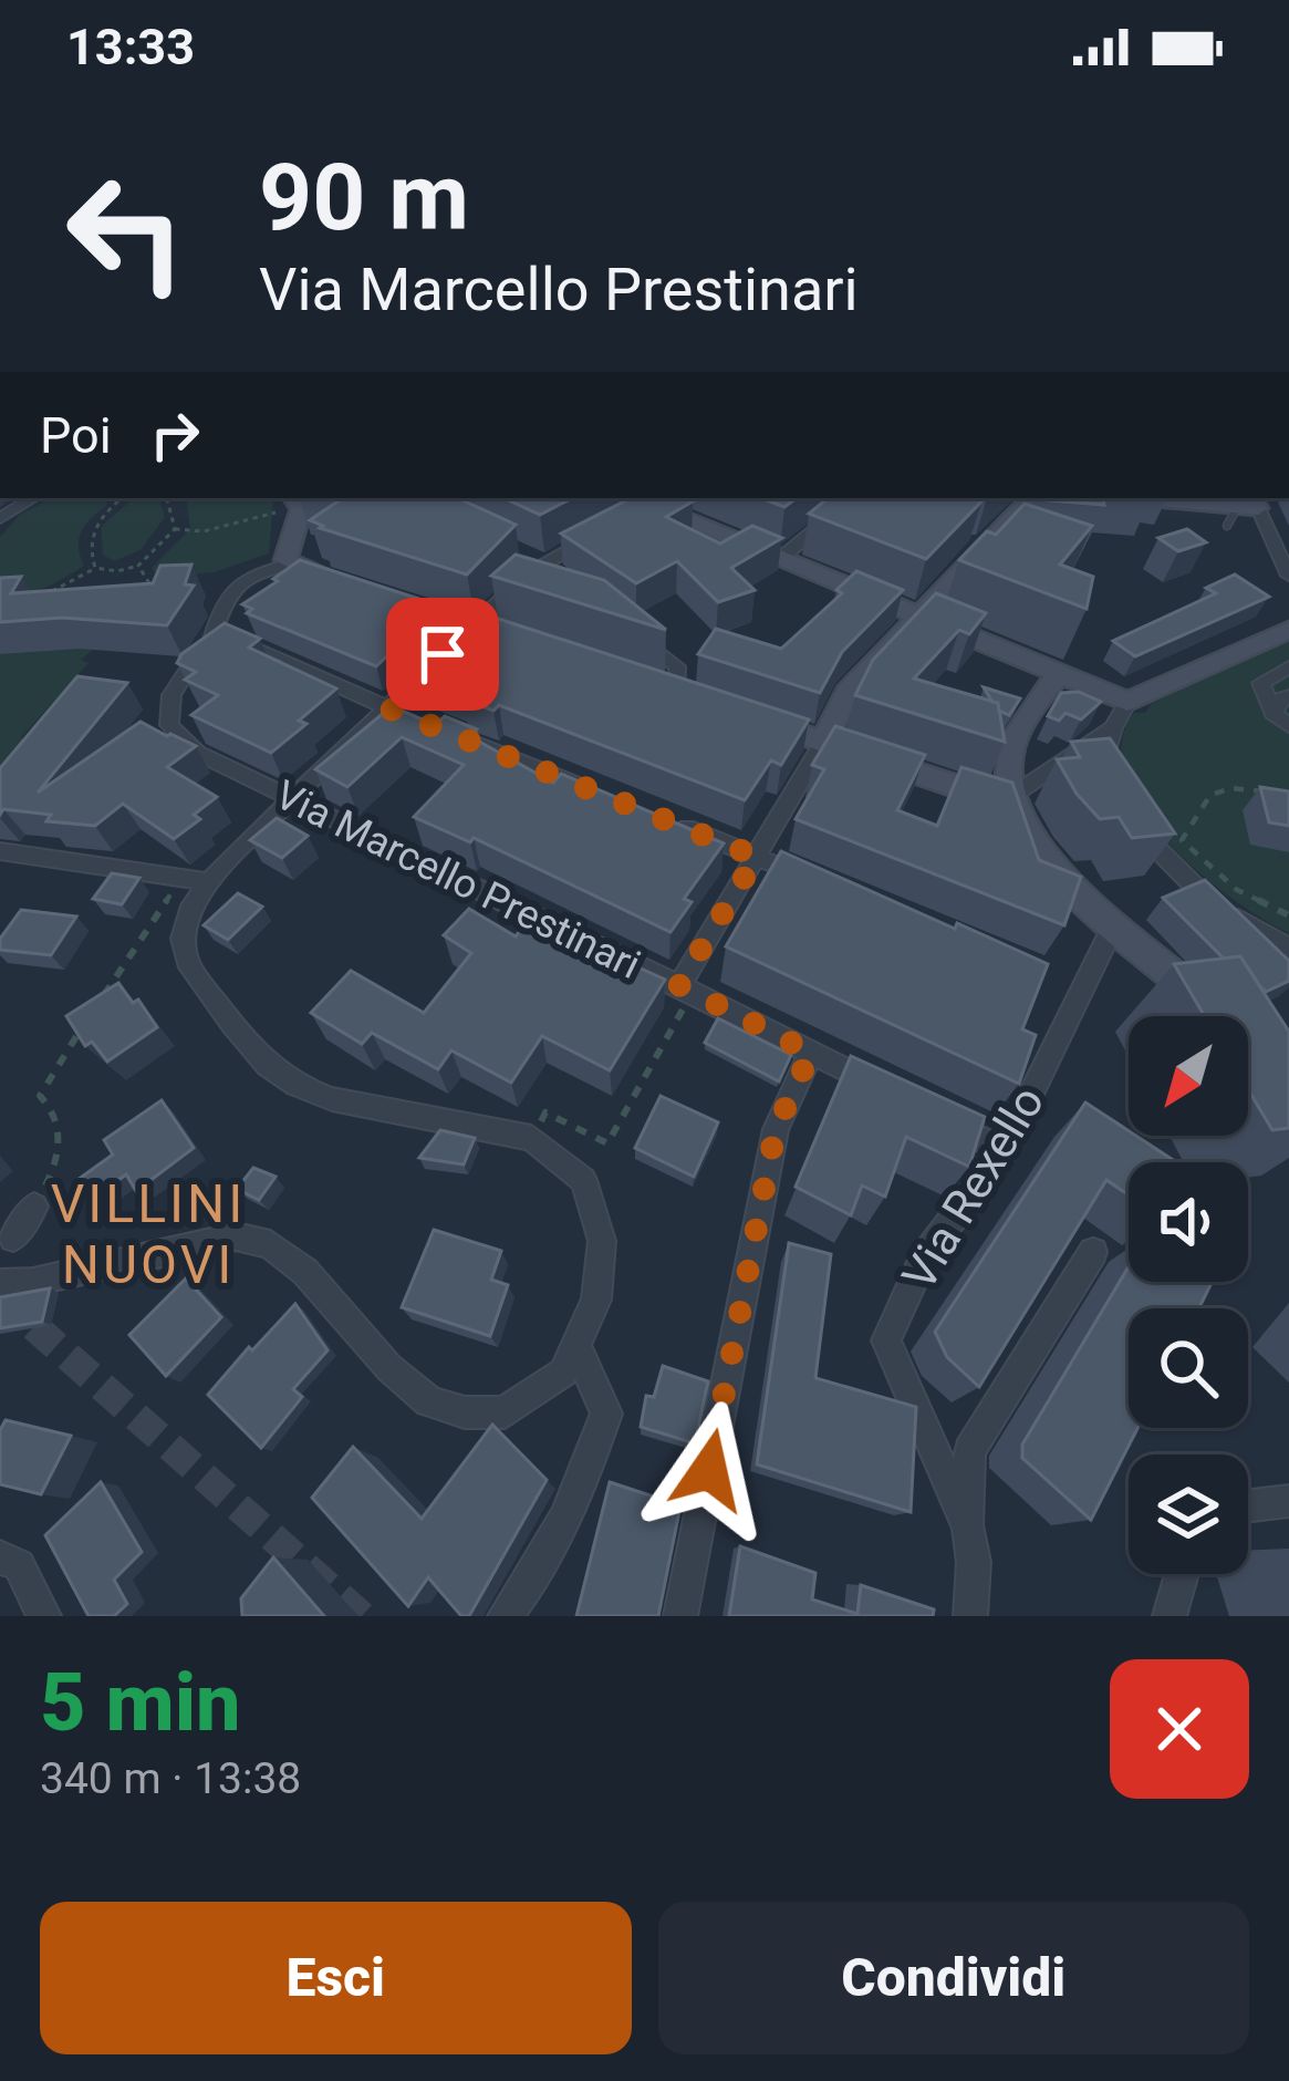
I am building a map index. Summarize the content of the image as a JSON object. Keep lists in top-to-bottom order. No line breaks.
{"streets":{"street":["Via Marcello Prestinari","Via Rexello"]},"districts":["VILLINI NUOVI"],"north":"bottom left","page":{"status":"13:33","turn":["90 m","Via Marcello Prestinari"],"then":"Poi","heading":["5 min","340 m · 13:38"],"buttons":["Esci","Condividi"]}}
